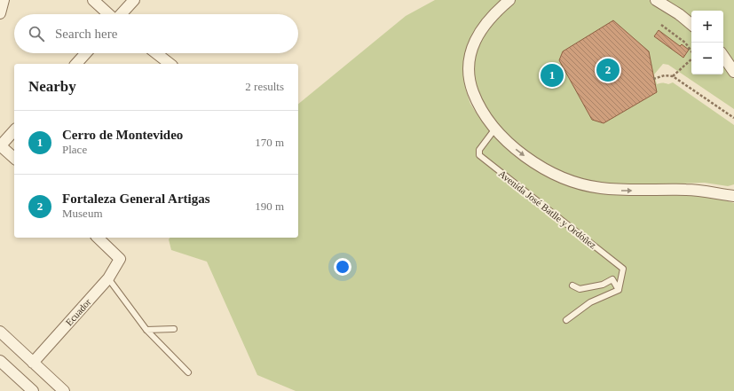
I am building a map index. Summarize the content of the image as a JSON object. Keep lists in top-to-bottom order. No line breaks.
{"streets":{"street":["Ecuador"],"lane":["Avenida José Batlle y Ordóñez"]},"page":{"map_buttons":["+","−"],"search":"Search here","pins":["2","1"],"heading":["Nearby","2 results"],"list":[{"mark":"1","name":"Cerro de Montevideo","note":"Place","value":"170 m"},{"mark":"2","name":"Fortaleza General Artigas","note":"Museum","value":"190 m"}]}}
